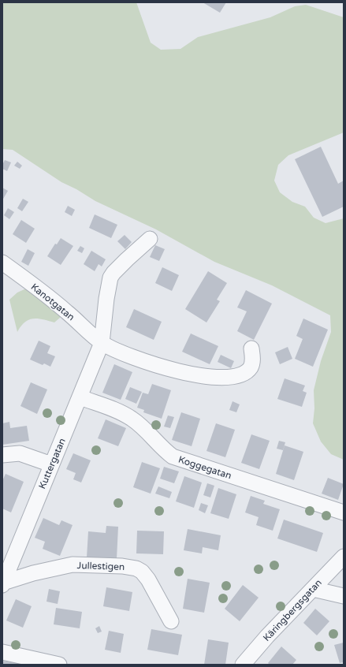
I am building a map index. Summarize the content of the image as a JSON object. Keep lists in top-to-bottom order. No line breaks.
{"streets":{"street":["Kanotgatan","Kuttergatan","Koggegatan","Jullestigen","Käringbergsgatan"]},"crossings":[["Kanotgatan","Kuttergatan"],["Kuttergatan","Koggegatan"],["Kuttergatan","Jullestigen"]]}
